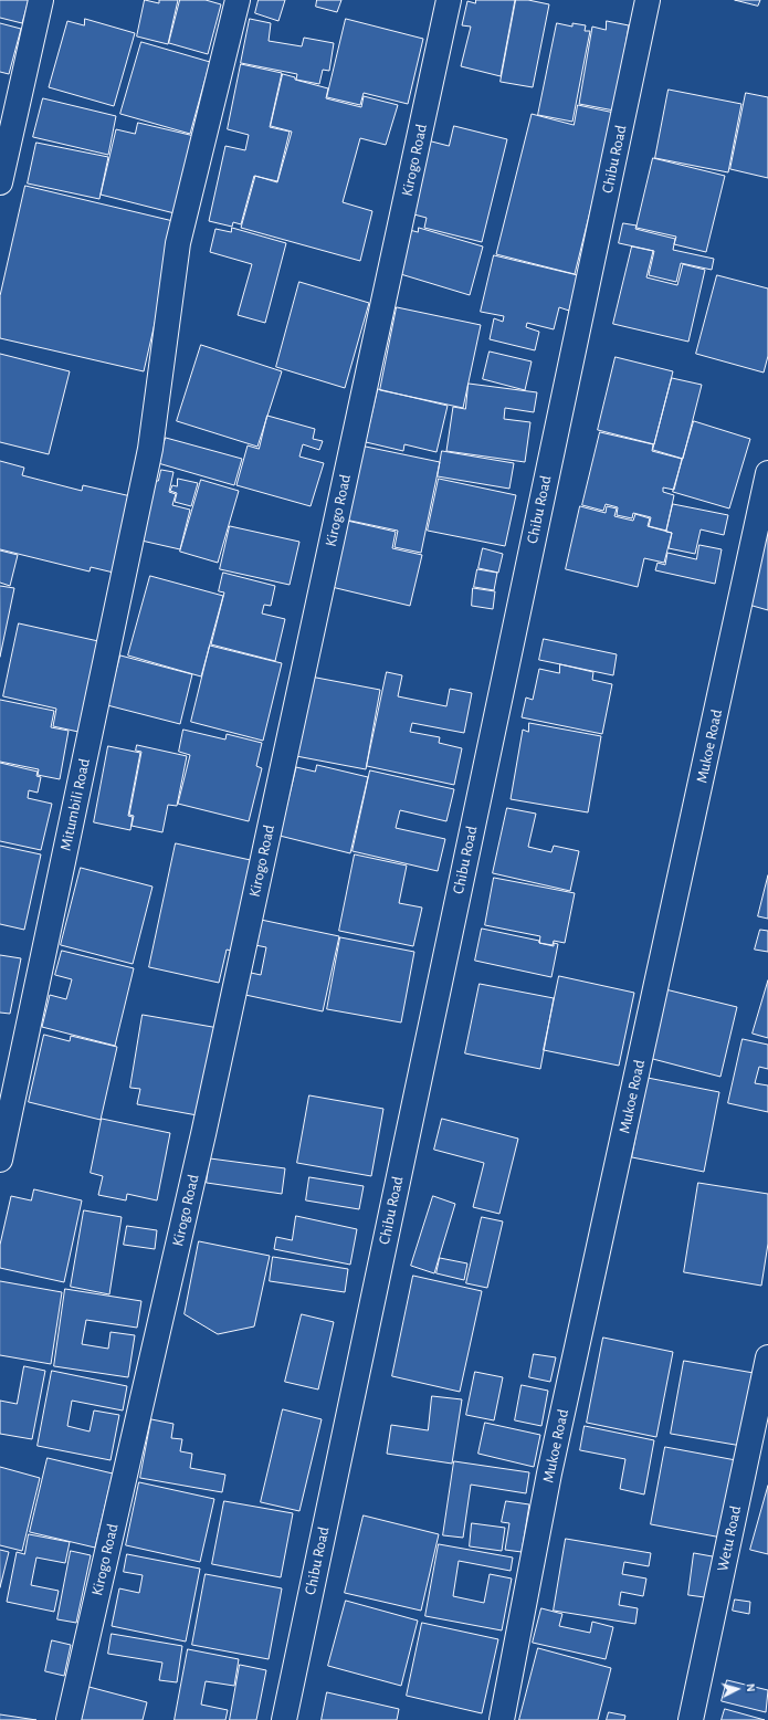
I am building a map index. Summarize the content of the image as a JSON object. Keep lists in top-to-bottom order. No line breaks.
{"streets":{"street":["Chibu Road","Kirogo Road","Mukoe Road","Mitumbili Road","Wetu Road"]},"north":"right"}
